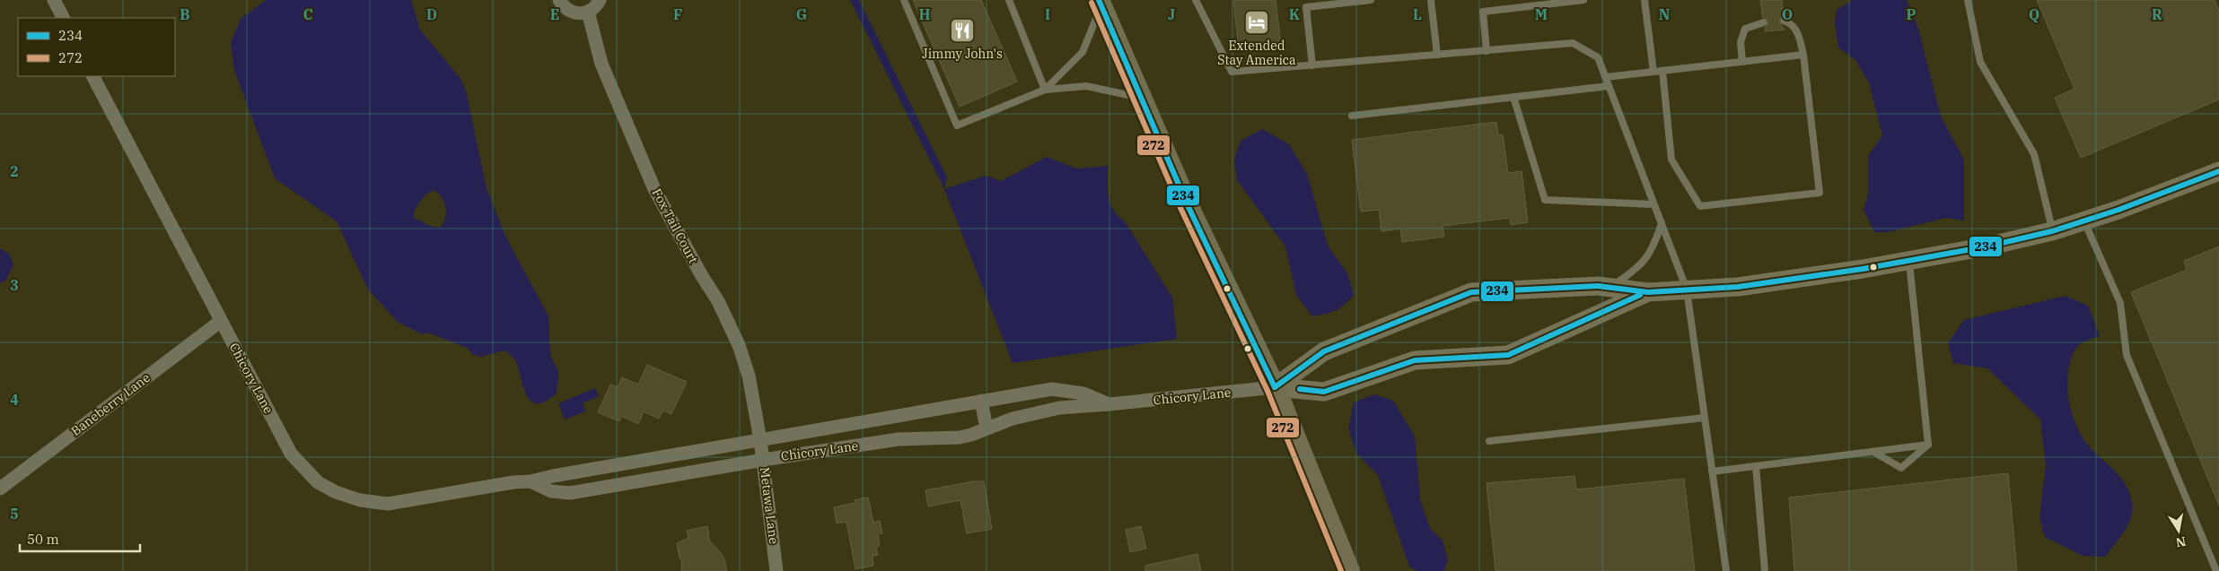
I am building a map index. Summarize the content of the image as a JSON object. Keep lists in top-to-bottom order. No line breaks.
{"streets":{"street":["Fox Tail Court","Chicory Lane","Baneberry Lane","Metawa Lane"]},"crossings":[["Fox Tail Court","Chicory Lane"],["Fox Tail Court","Metawa Lane"],["Chicory Lane","Baneberry Lane"],["Chicory Lane","Metawa Lane"]],"places":{"hotel":["Extended Stay America"],"restaurant":["Jimmy John's"]},"lines":["transit line 234","transit line 272"],"legend":["234","272"],"scale_bar":"50 m","north":"bottom","grid":{"columns":["B","C","D","E","F","G","H","I","J","K","L","M","N","O","P","Q","R"],"rows":["2","3","4","5"]}}
